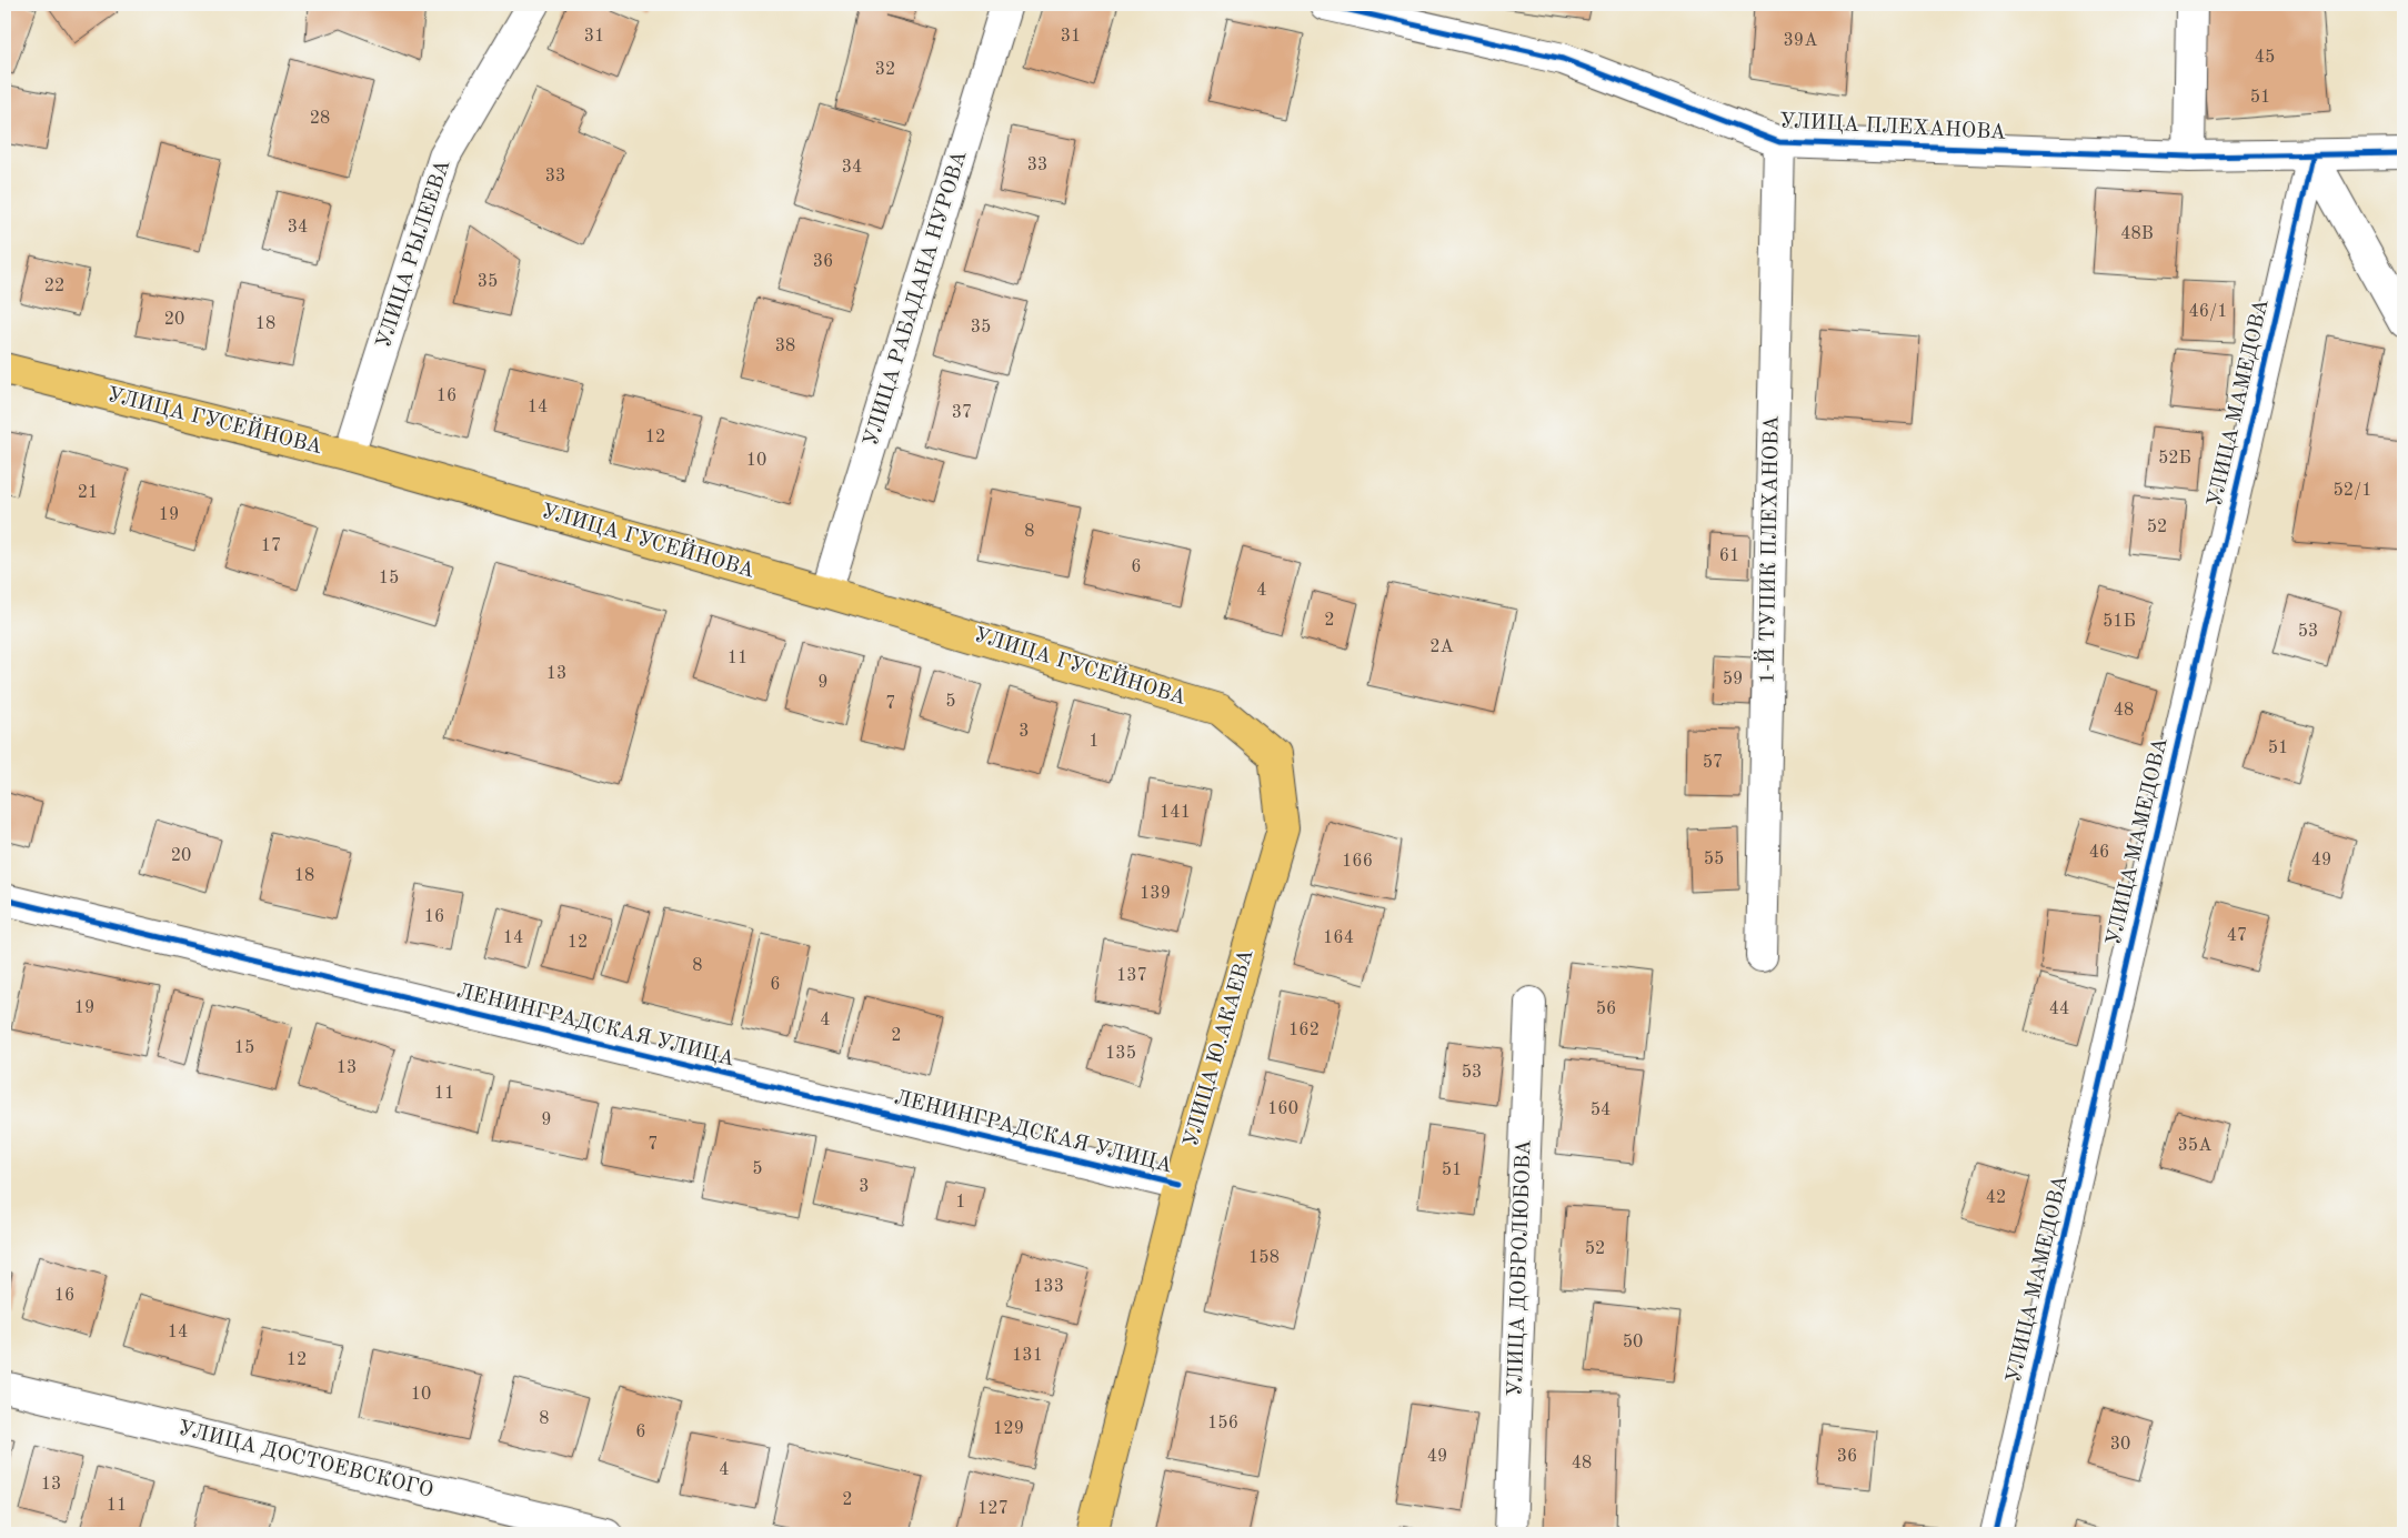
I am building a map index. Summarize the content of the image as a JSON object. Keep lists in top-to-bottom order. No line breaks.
{"streets":{"main road":["УЛИЦА ГУСЕЙНОВА","УЛИЦА Ю.АКАЕВА"],"street":["УЛИЦА ПЛЕХАНОВА","УЛИЦА РЫЛЕЕВА","УЛИЦА РАБАДАНА НУРОВА","УЛИЦА МАМЕДОВА","1-Й ТУПИК ПЛЕХАНОВА","ЛЕНИНГРАДСКАЯ УЛИЦА","УЛИЦА ДОБРОЛЮБОВА","УЛИЦА ДОСТОЕВСКОГО"]},"crossings":[["УЛИЦА ПЛЕХАНОВА","УЛИЦА МАМЕДОВА"],["УЛИЦА ПЛЕХАНОВА","1-Й ТУПИК ПЛЕХАНОВА"],["УЛИЦА РЫЛЕЕВА","УЛИЦА ГУСЕЙНОВА"],["УЛИЦА РАБАДАНА НУРОВА","УЛИЦА ГУСЕЙНОВА"],["УЛИЦА ГУСЕЙНОВА","УЛИЦА Ю.АКАЕВА"],["ЛЕНИНГРАДСКАЯ УЛИЦА","УЛИЦА Ю.АКАЕВА"]],"house_numbers":["31","31","39А","45","32","51","28","33","34","33","34","48В","36","35","22","46/1","20","18","35","38","16","14","37","12","52Б","10","52/1","21","19","52","8","17","61","6","15","4","2","51Б","53","2А","11","13","59","9","5","7","48","3","1","51","57","141","46","20","55","49","166","18","139","16","47","14","164","12","8","137","6","19","56","44","4","162","2","15","135","13","53","11","160","54","9","7","35А","5","51","3","42","1","52","158","133","16","14","50","131","12","10","8","156","129","6","30","49","36","48","4","13","2","11","127"]}
